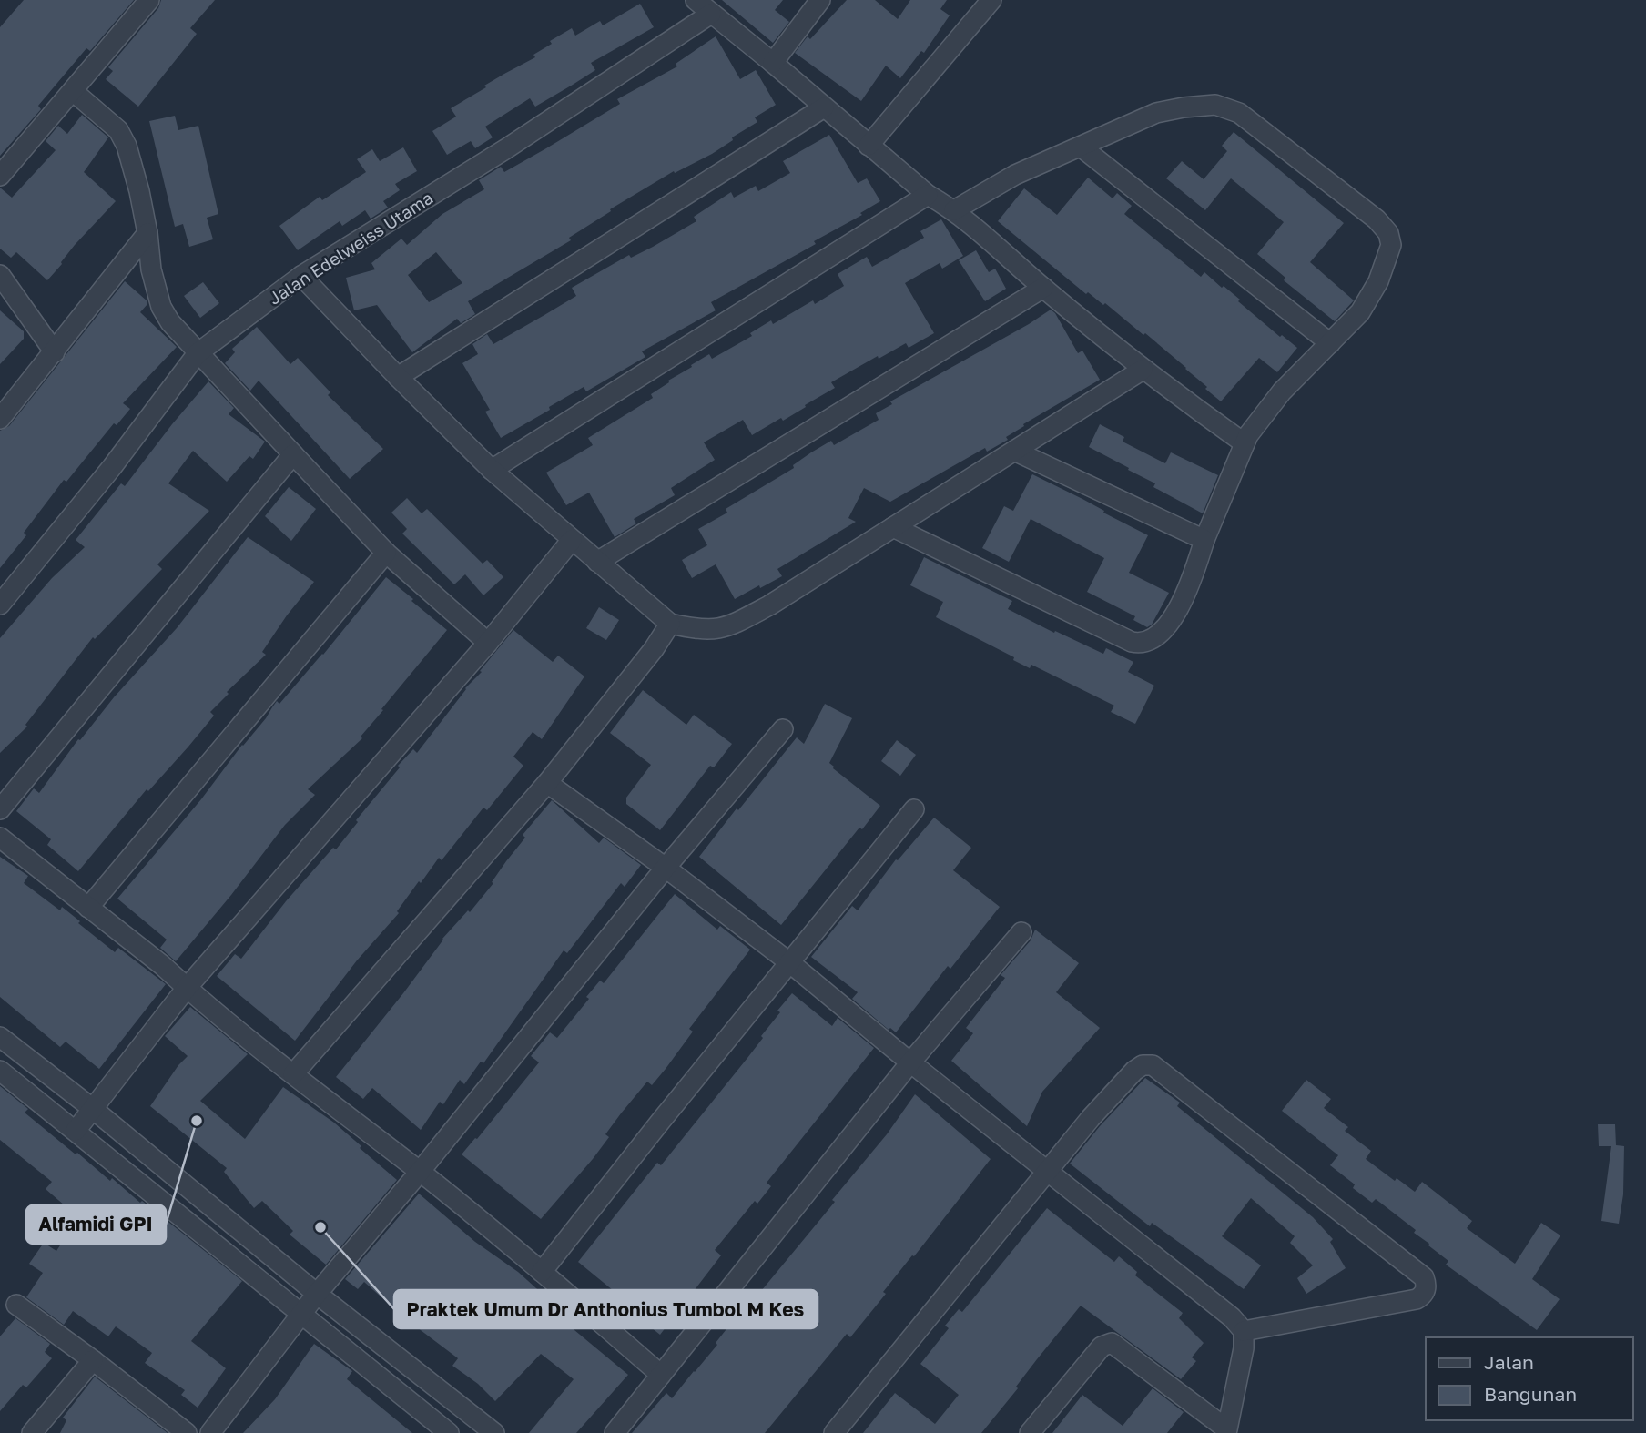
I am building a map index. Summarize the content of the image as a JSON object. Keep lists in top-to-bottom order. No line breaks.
{"streets":{"street":["Jalan Edelweiss Utama"]},"places":["Alfamidi GPI","Praktek Umum Dr Anthonius Tumbol M Kes"],"legend":["Jalan","Bangunan"]}
